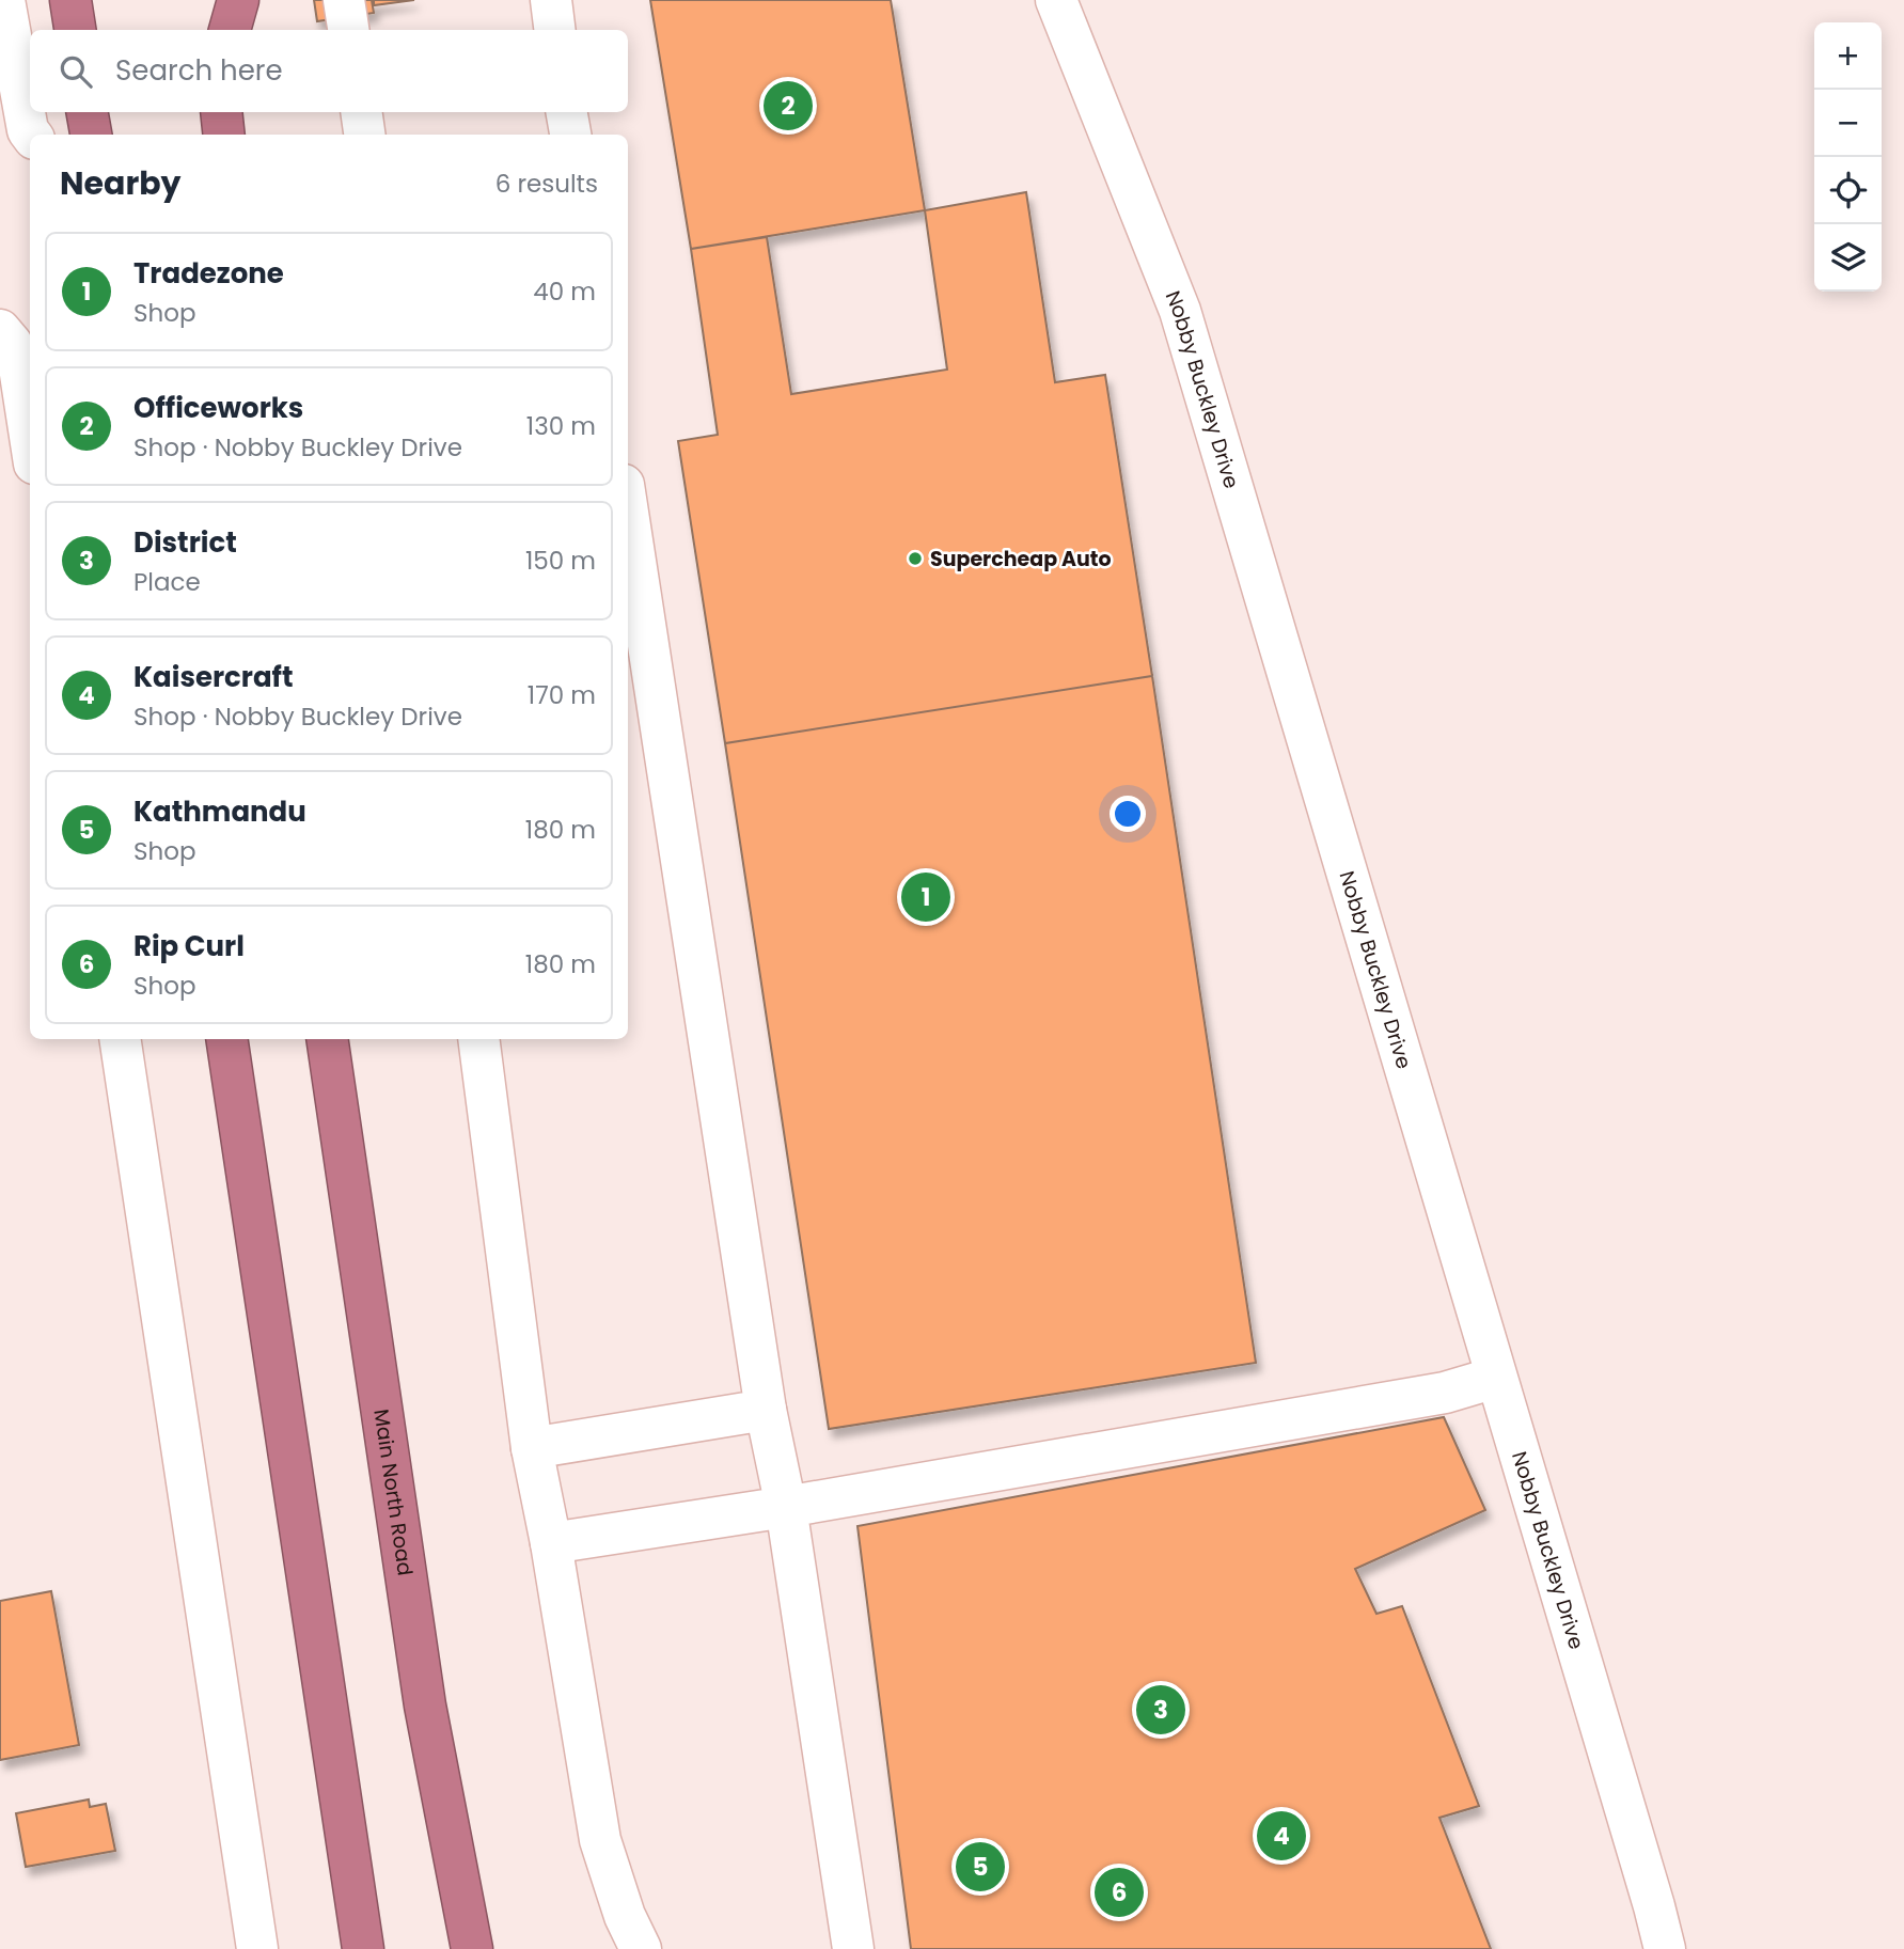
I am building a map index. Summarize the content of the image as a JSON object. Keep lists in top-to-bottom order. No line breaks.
{"streets":{"highway":["Main North Road"],"street":["Nobby Buckley Drive"]},"places":["Supercheap Auto"],"page":{"map_buttons":["+","−"],"search":"Search here","pins":["2","1","3","4","5","6"],"heading":["Nearby","6 results"],"list":[{"mark":"1","name":"Tradezone","note":"Shop","value":"40 m"},{"mark":"2","name":"Officeworks","note":"Shop · Nobby Buckley Drive","value":"130 m"},{"mark":"3","name":"District","note":"Place","value":"150 m"},{"mark":"4","name":"Kaisercraft","note":"Shop · Nobby Buckley Drive","value":"170 m"},{"mark":"5","name":"Kathmandu","note":"Shop","value":"180 m"},{"mark":"6","name":"Rip Curl","note":"Shop","value":"180 m"}]}}
